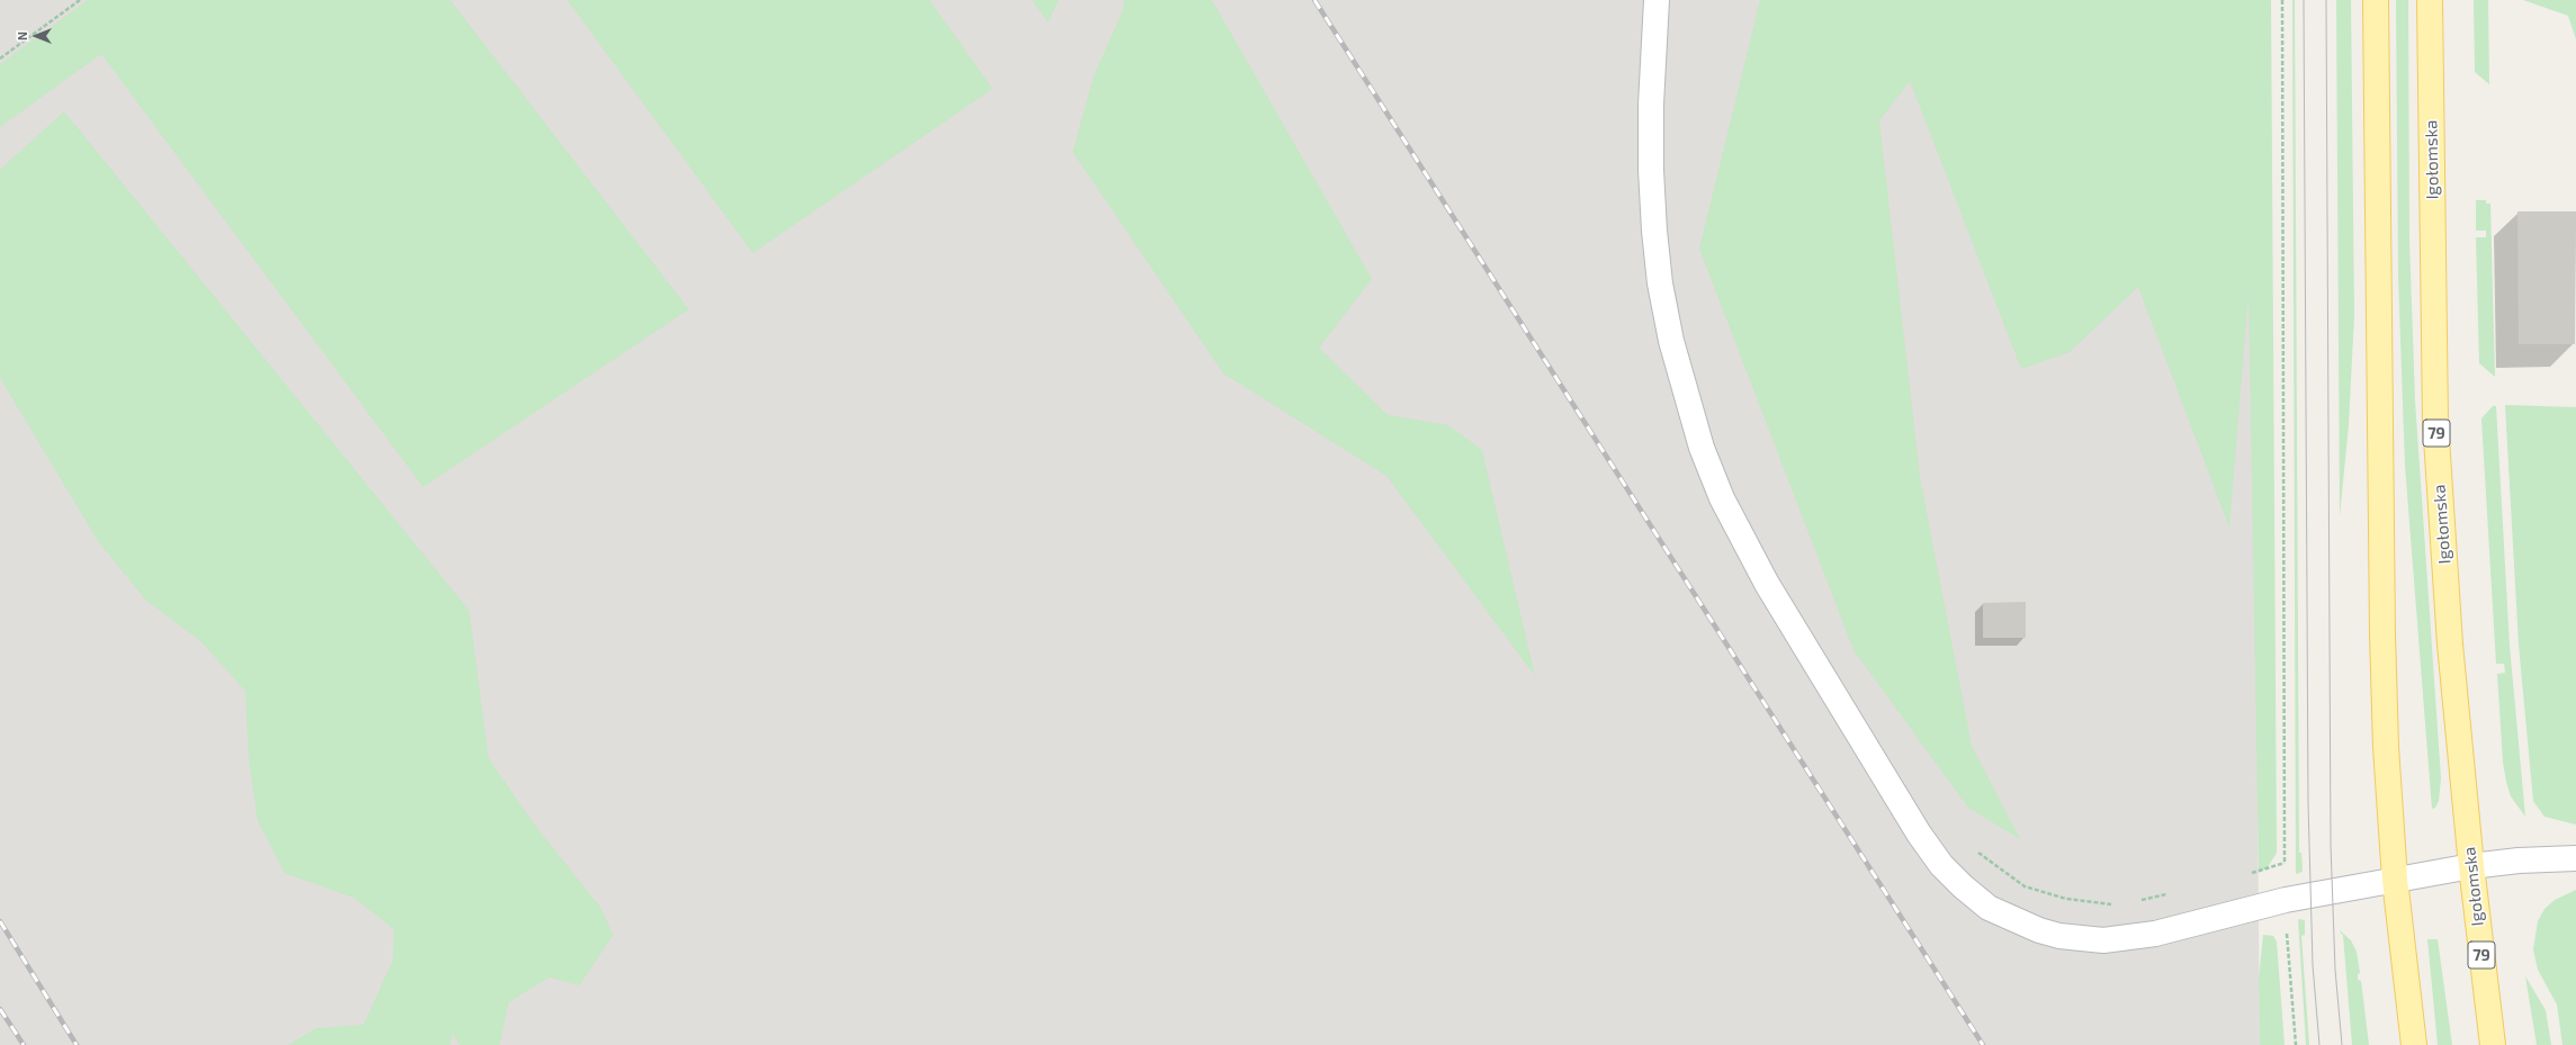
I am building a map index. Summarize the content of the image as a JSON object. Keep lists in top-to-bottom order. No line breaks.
{"streets":{"main road":["Igołomska","79"]},"north":"left"}
